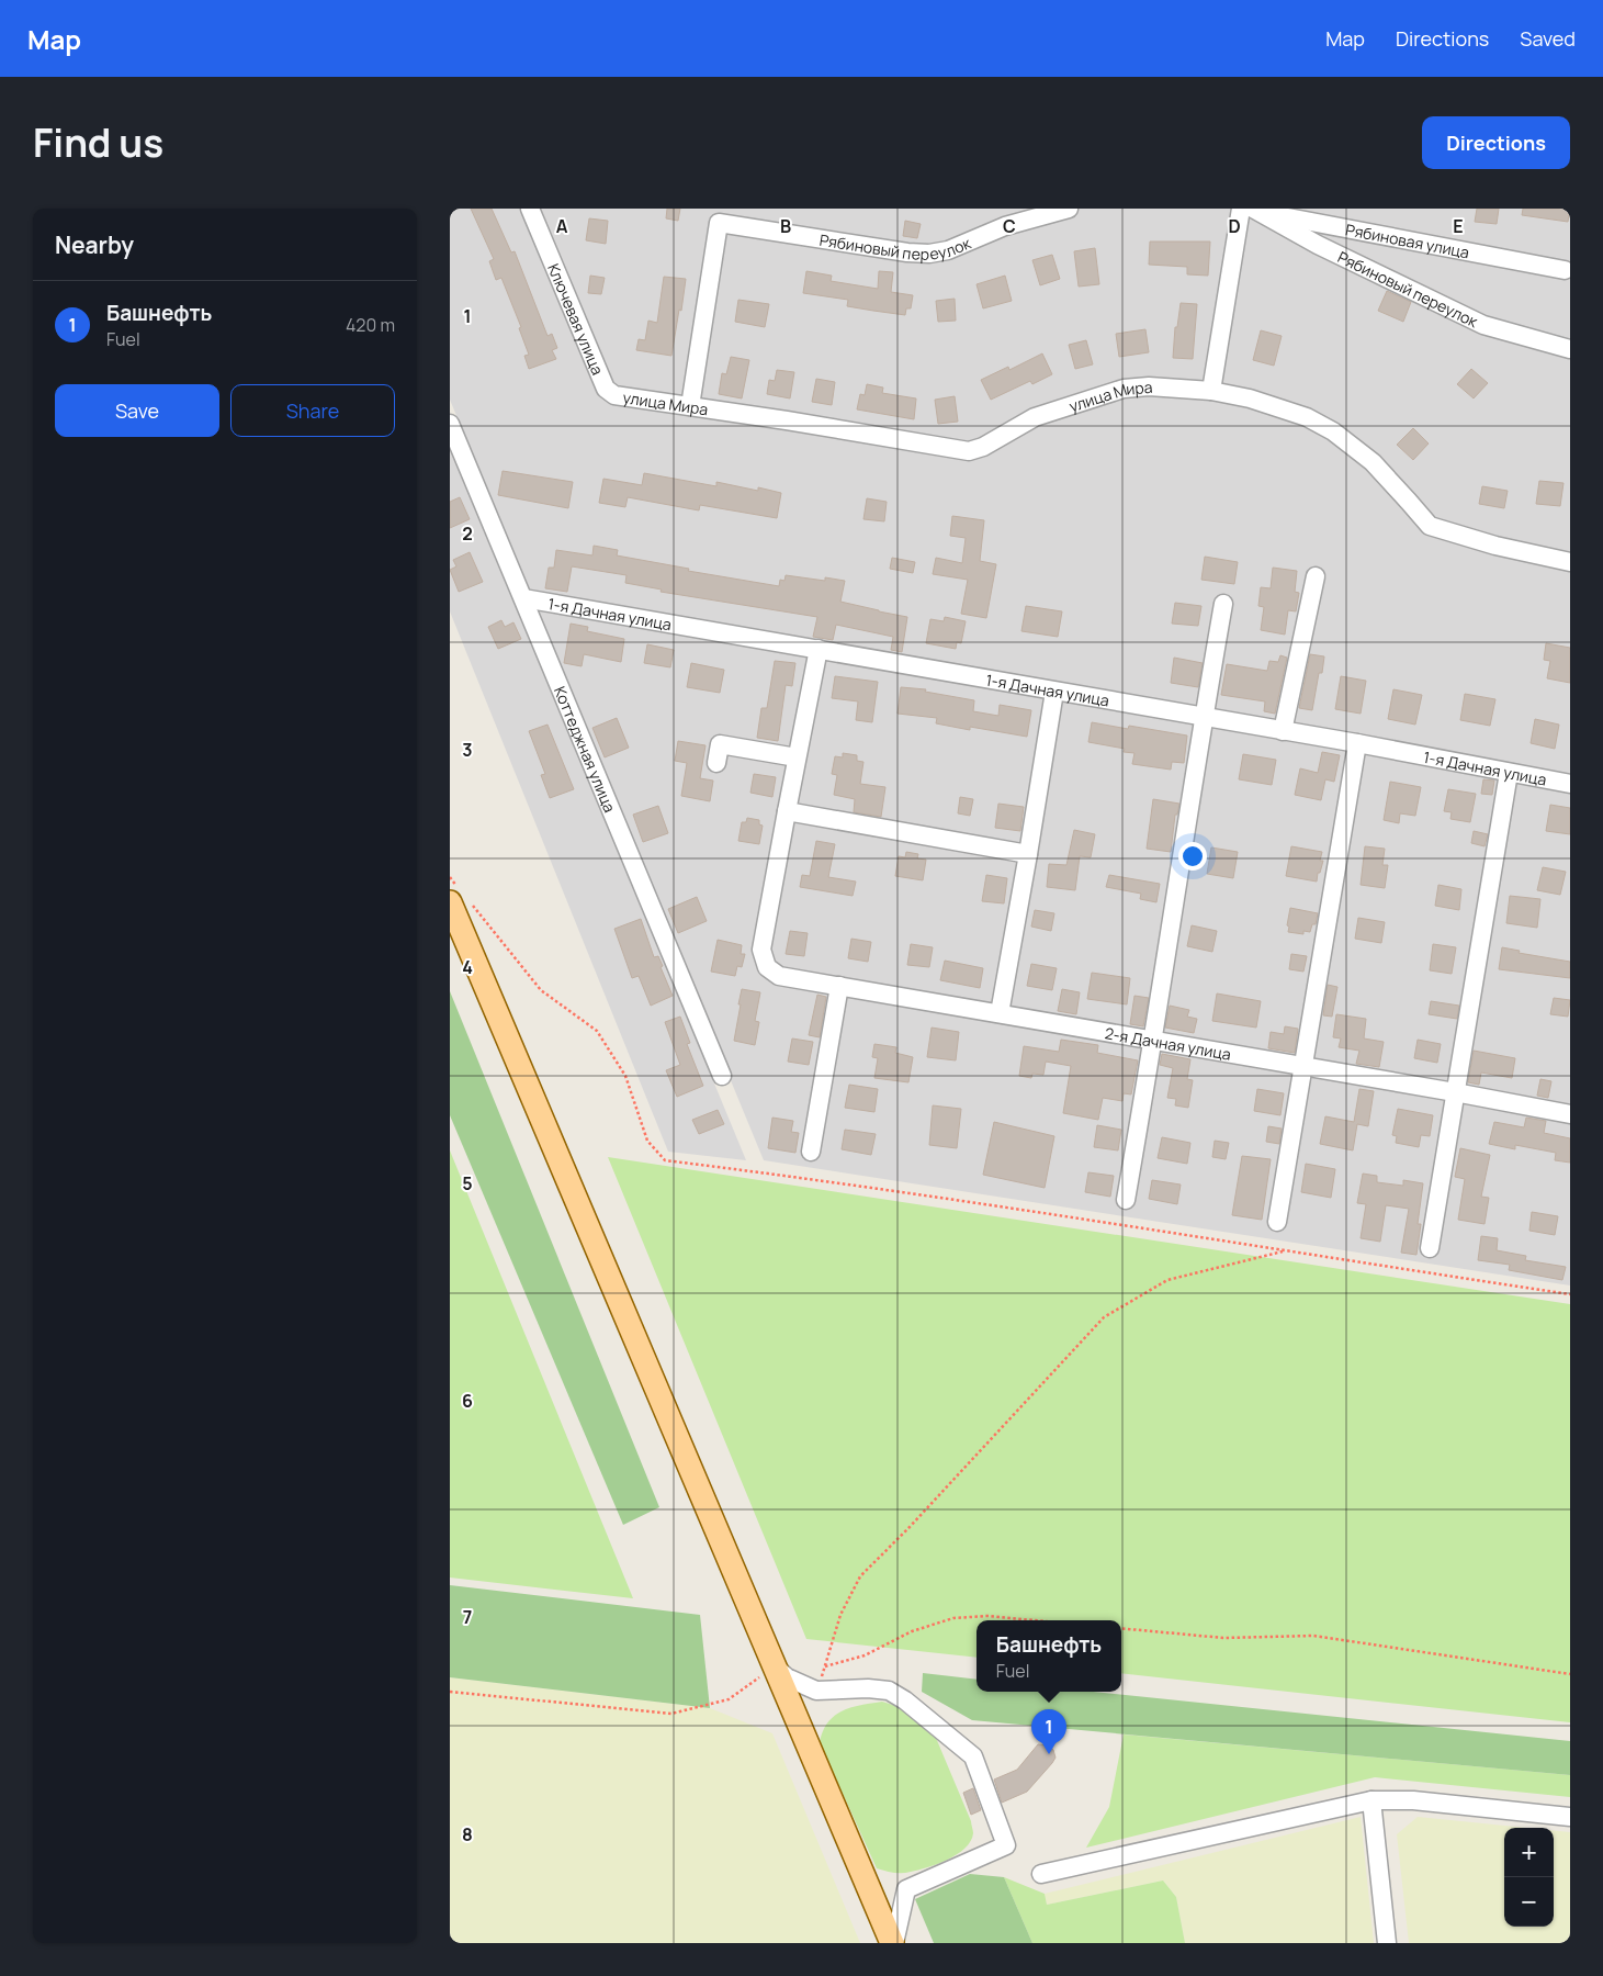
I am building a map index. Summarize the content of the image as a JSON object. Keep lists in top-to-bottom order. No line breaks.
{"streets":{"street":["Рябиновый переулок","Рябиновая улица","Ключевая улица","улица Мира","1-я Дачная улица","Коттеджная улица","2-я Дачная улица"]},"crossings":[["Рябиновый переулок","Рябиновая улица"],["Рябиновый переулок","улица Мира"],["Ключевая улица","улица Мира"],["1-я Дачная улица","Коттеджная улица"]],"page":{"header":"Map","nav":["Map","Directions","Saved"],"title":"Find us","buttons":["Directions",["Save","Share"]],"heading":"Nearby","list":[{"mark":"1","name":"Башнефть","note":"Fuel","value":"420 m"}],"popup":["Башнефть","Fuel"],"pins":"1","map_buttons":["+","−"]},"grid":{"columns":["A","B","C","D","E"],"rows":["1","2","3","4","5","6","7","8"]}}
